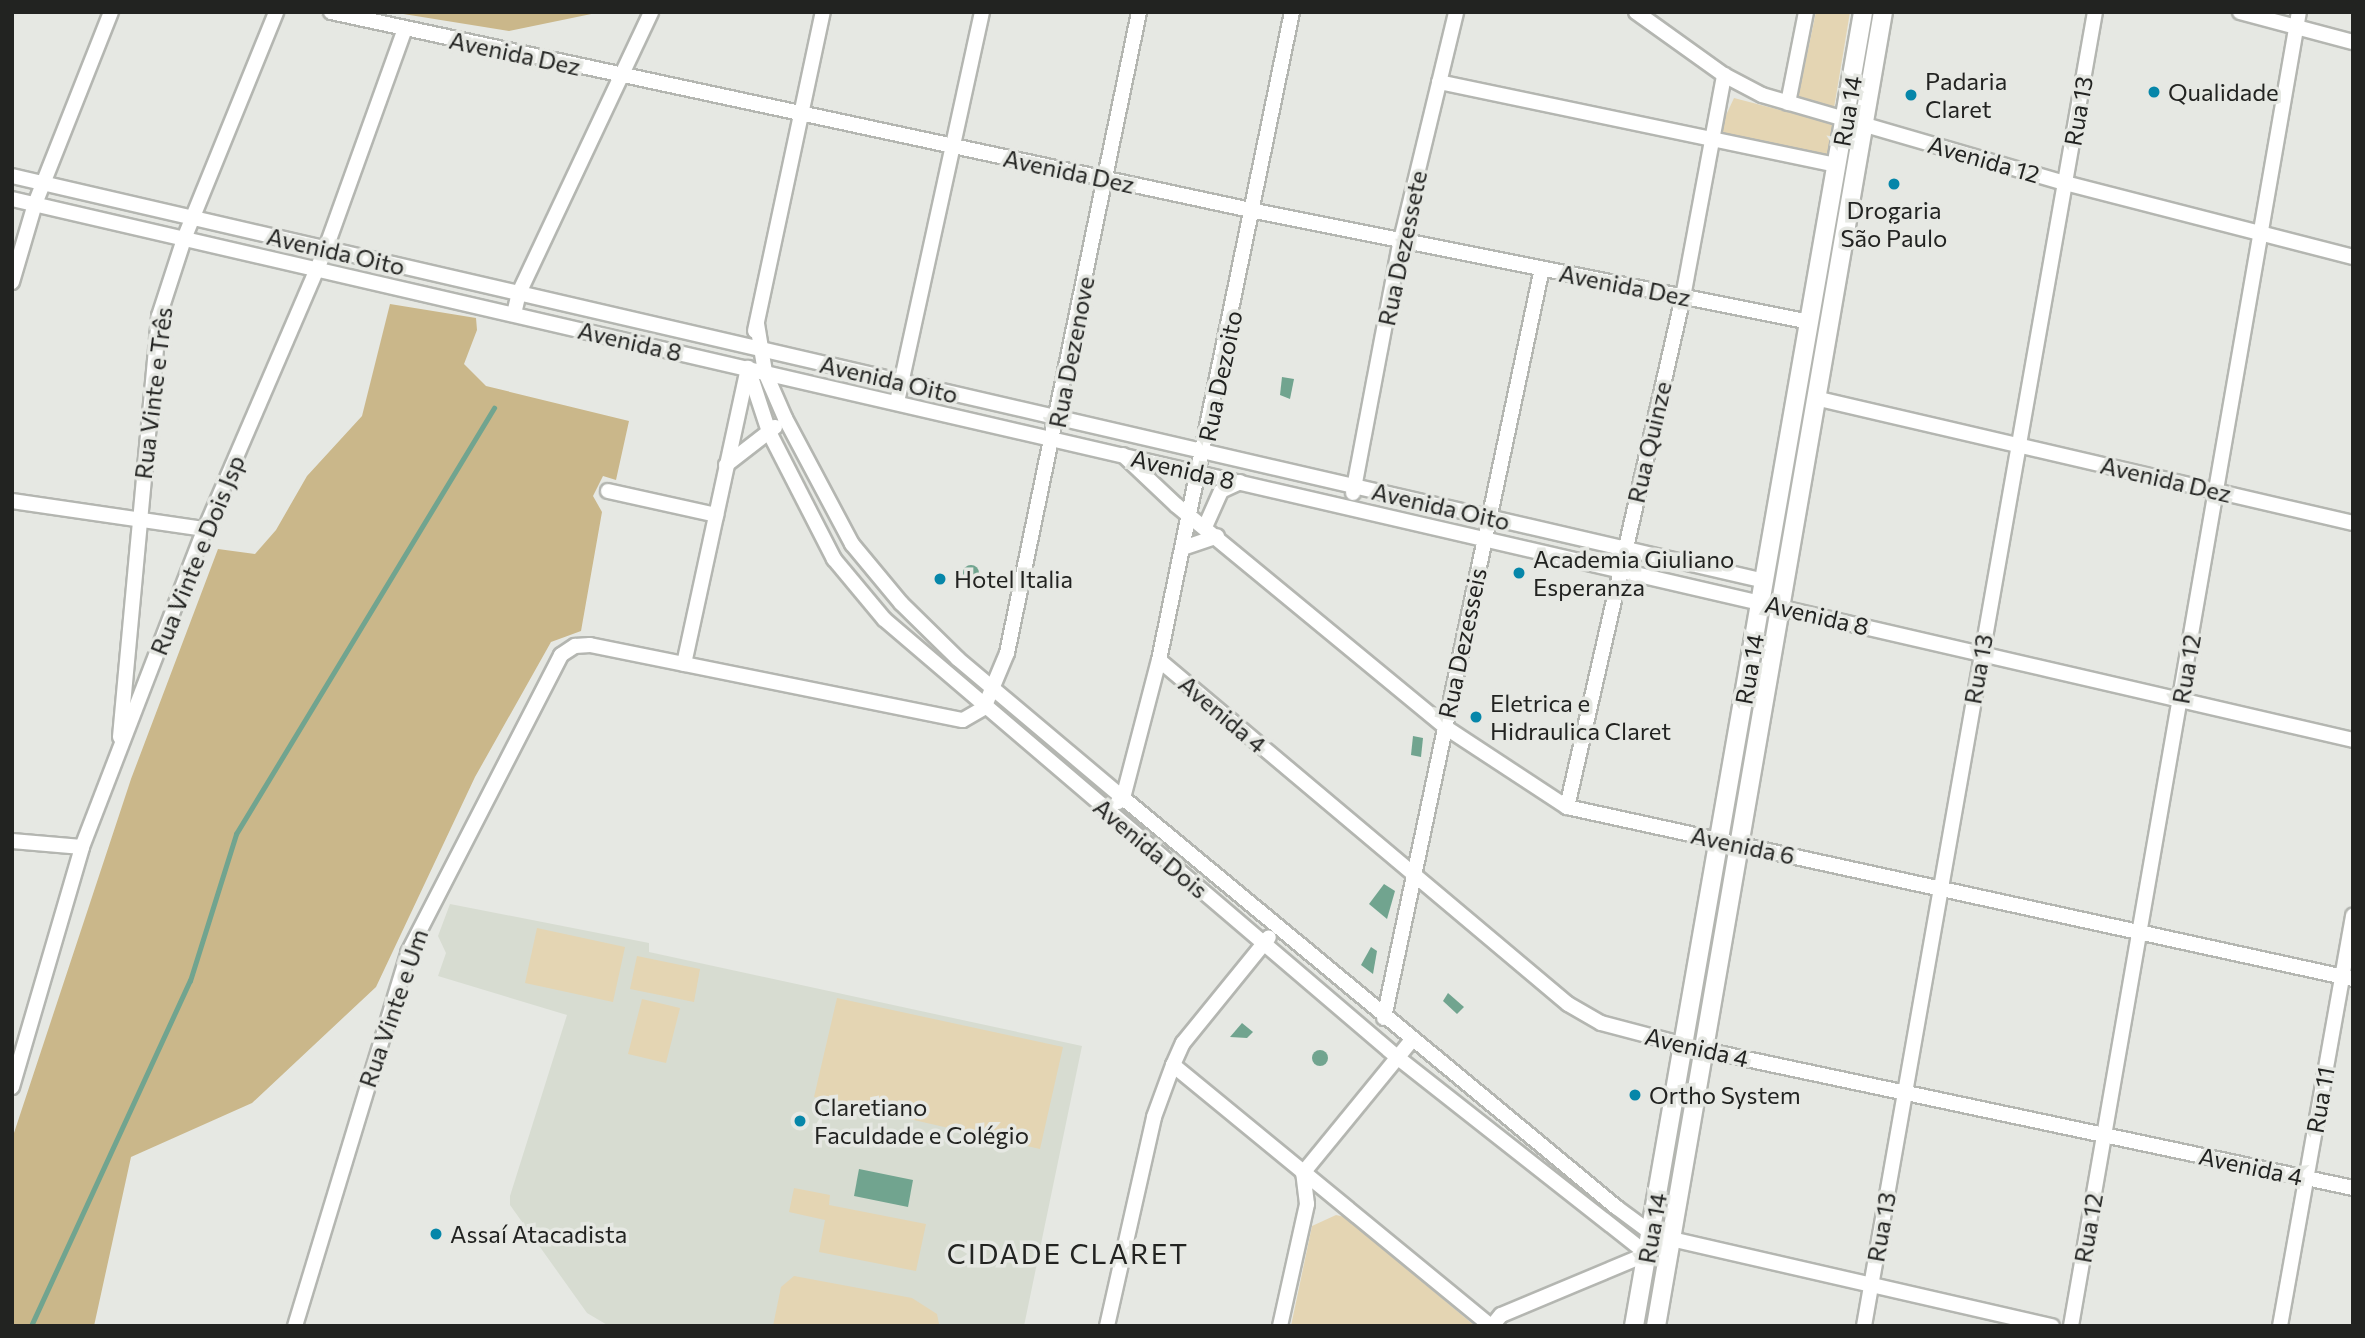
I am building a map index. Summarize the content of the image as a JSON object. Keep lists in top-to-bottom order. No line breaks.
{"streets":{"main road":["Rua 14"],"street":["Avenida Dez","Rua 13","Avenida 12","Rua Dezessete","Avenida Oito","Avenida 8","Rua Dezenove","Rua Dezoito","Rua Vinte e Três","Rua Quinze","Rua Vinte e Dois Jsp","Rua Dezesseis","Rua 12","Avenida 4","Avenida 6","Avenida Dois","Rua Vinte e Um","Rua 11"]},"crossings":[["Avenida Dez","Rua 14"],["Avenida Dez","Rua 13"],["Avenida Dez","Rua Dezessete"],["Avenida Dez","Rua Dezenove"],["Avenida Dez","Rua Dezoito"],["Avenida Dez","Rua Quinze"],["Avenida Dez","Rua Vinte e Dois Jsp"],["Avenida Dez","Rua Dezesseis"],["Avenida Dez","Rua 12"],["Rua 14","Avenida 12"],["Rua 14","Avenida Oito"],["Rua 14","Avenida 8"],["Rua 14","Avenida 4"],["Rua 14","Avenida 6"],["Rua 14","Avenida Dois"],["Rua 13","Avenida 12"],["Rua 13","Avenida 8"],["Rua 13","Avenida 4"],["Rua 13","Avenida 6"],["Avenida 12","Rua Quinze"],["Avenida 12","Rua 12"],["Rua Dezessete","Avenida Oito"],["Rua Dezessete","Avenida 8"],["Avenida Oito","Rua Dezenove"],["Avenida Oito","Rua Dezoito"],["Avenida Oito","Rua Vinte e Três"],["Avenida Oito","Rua Quinze"],["Avenida Oito","Rua Vinte e Dois Jsp"],["Avenida Oito","Rua Dezesseis"],["Avenida 8","Rua Dezenove"],["Avenida 8","Rua Dezoito"],["Avenida 8","Rua Vinte e Três"],["Avenida 8","Rua Quinze"],["Avenida 8","Rua Vinte e Dois Jsp"],["Avenida 8","Rua Dezesseis"],["Avenida 8","Rua 12"],["Avenida 8","Avenida 6"],["Avenida 8","Avenida Dois"],["Rua Dezenove","Avenida Dois"],["Rua Dezoito","Avenida 4"],["Rua Dezoito","Avenida 6"],["Rua Dezoito","Avenida Dois"],["Rua Vinte e Três","Rua Vinte e Dois Jsp"],["Rua Quinze","Avenida 6"],["Rua Dezesseis","Avenida 4"],["Rua Dezesseis","Avenida 6"],["Rua Dezesseis","Avenida Dois"],["Rua 12","Avenida 4"],["Rua 12","Avenida 6"],["Avenida 4","Rua 11"],["Avenida 6","Rua 11"]],"districts":["CIDADE CLARET"],"places":["Qualidade","Padaria Claret","Drogaria São Paulo","Academia Giuliano Esperanza","Hotel Italia","Eletrica e Hidraulica Claret","Ortho System","Claretiano Faculdade e Colégio","Assaí Atacadista"]}
